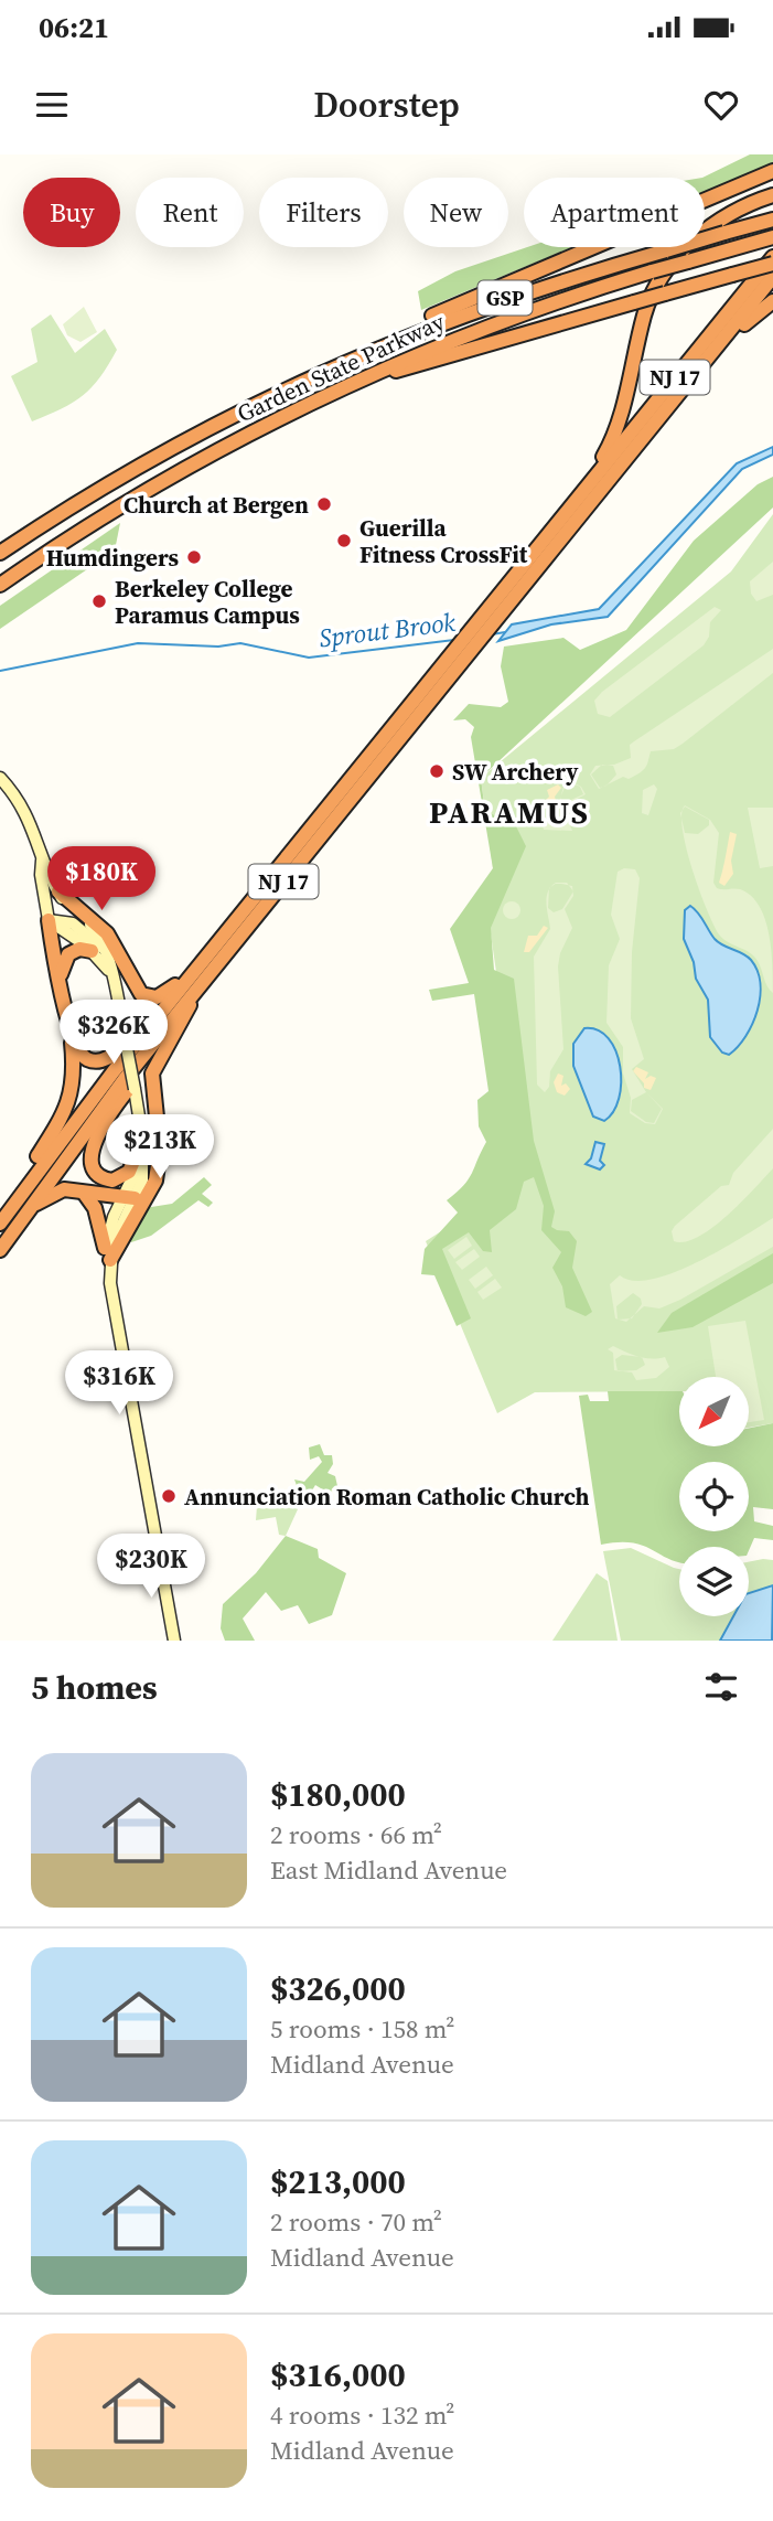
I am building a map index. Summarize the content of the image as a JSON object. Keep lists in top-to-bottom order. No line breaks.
{"streets":{"highway":["GSP","Garden State Parkway","NJ 17"]},"districts":["PARAMUS"],"water":["Sprout Brook"],"places":["Church at Bergen","Guerilla Fitness CrossFit","Humdingers","Berkeley College Paramus Campus","SW Archery","Annunciation Roman Catholic Church"],"north":"bottom left","page":{"status":"06:21","header":"Doorstep","chip":["Buy","Rent","Filters","New","Apartment"],"price":["$180K","$326K","$213K","$316K","$230K"],"heading":"5 homes","list":[{"name":"$180,000","note":"2 rooms · 66 m² · East Midland Avenue"},{"name":"$326,000","note":"5 rooms · 158 m² · Midland Avenue"},{"name":"$213,000","note":"2 rooms · 70 m² · Midland Avenue"},{"name":"$316,000","note":"4 rooms · 132 m² · Midland Avenue"}]}}
